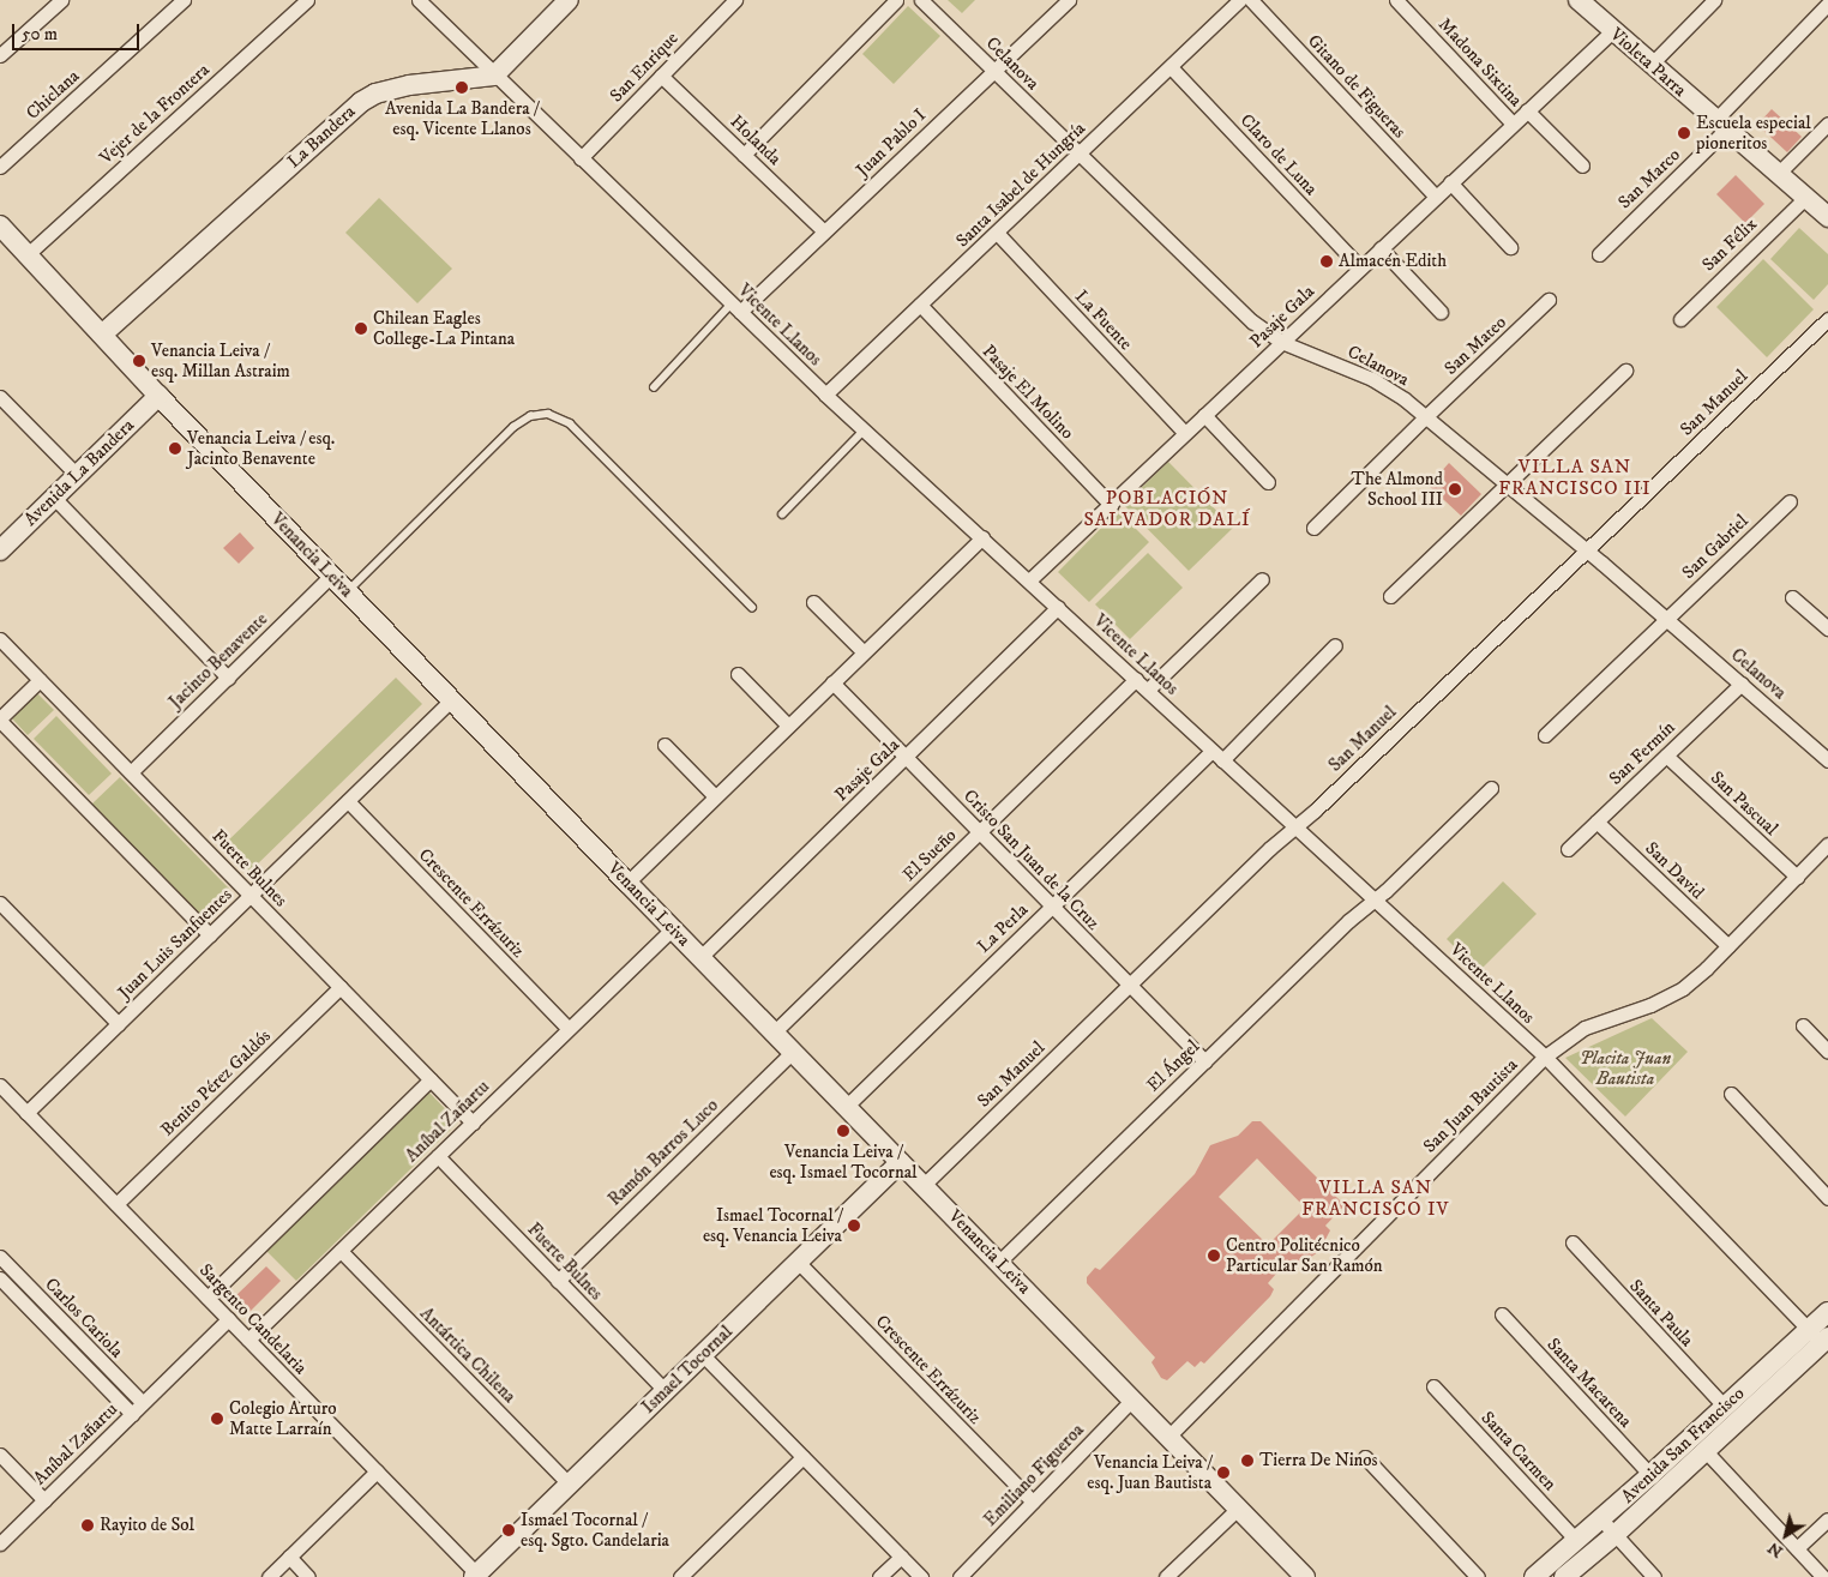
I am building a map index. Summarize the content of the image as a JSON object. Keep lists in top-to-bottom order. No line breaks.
{"streets":{"street":["Madona Sixtina","Violeta Parra","Celanova","San Enrique","Gitano de Figueras","Chiclana","Vejer de la Frontera","La Bandera","Holanda","Juan Pablo I","Claro de Luna","San Marco","Santa Isabel de Hungría","San Félix","Pasaje Gala","La Fuente","Vicente Llanos","San Mateo","Pasaje El Molino","San Manuel","Avenida La Bandera","San Gabriel","Venancia Leiva","Jacinto Benavente","San Fermín","San Pascual","El Sueño","Cristo San Juan de la Cruz","Fuerte Bulnes","San David","Crescente Errázuriz","La Perla","Juan Luis Sanfuentes","El Ángel","Benito Pérez Galdós","San Juan Bautista","Aníbal Zañartu","Ramón Barros Luco","Santa Paula","Carlos Cariola","Sargento Candelaria","Antártica Chilena","Ismael Tocornal","Santa Macarena","Avenida San Francisco","Santa Carmen","Emiliano Figueroa"]},"crossings":[["Madona Sixtina","Pasaje Gala"],["Violeta Parra","San Marco"],["Violeta Parra","San Félix"],["Violeta Parra","Pasaje Gala"],["Celanova","Juan Pablo I"],["Celanova","Santa Isabel de Hungría"],["Celanova","Pasaje Gala"],["Celanova","San Mateo"],["Celanova","San Manuel"],["Celanova","San Gabriel"],["Celanova","San Fermín"],["San Enrique","Holanda"],["San Enrique","Vicente Llanos"],["Gitano de Figueras","Pasaje Gala"],["Vejer de la Frontera","Venancia Leiva"],["La Bandera","Vicente Llanos"],["La Bandera","Venancia Leiva"],["Holanda","Juan Pablo I"],["Juan Pablo I","Vicente Llanos"],["Claro de Luna","Santa Isabel de Hungría"],["Claro de Luna","Pasaje Gala"],["Santa Isabel de Hungría","La Fuente"],["Santa Isabel de Hungría","Vicente Llanos"],["Santa Isabel de Hungría","Pasaje El Molino"],["Pasaje Gala","La Fuente"],["Pasaje Gala","Vicente Llanos"],["Pasaje Gala","Pasaje El Molino"],["Pasaje Gala","Venancia Leiva"],["Pasaje Gala","Cristo San Juan de la Cruz"],["Vicente Llanos","San Manuel"],["Vicente Llanos","El Sueño"],["Vicente Llanos","La Perla"],["Vicente Llanos","El Ángel"],["Vicente Llanos","San Juan Bautista"],["Vicente Llanos","Avenida San Francisco"],["San Manuel","Venancia Leiva"],["San Manuel","Cristo San Juan de la Cruz"],["Avenida La Bandera","Venancia Leiva"],["Venancia Leiva","Jacinto Benavente"],["Venancia Leiva","El Sueño"],["Venancia Leiva","La Perla"],["Venancia Leiva","Juan Luis Sanfuentes"],["Venancia Leiva","El Ángel"],["Venancia Leiva","San Juan Bautista"],["Venancia Leiva","Aníbal Zañartu"],["Venancia Leiva","Ramón Barros Luco"],["Venancia Leiva","Ismael Tocornal"],["Venancia Leiva","Emiliano Figueroa"],["Jacinto Benavente","Fuerte Bulnes"],["San Fermín","San Pascual"],["San Fermín","San David"],["San Pascual","San Juan Bautista"],["El Sueño","Cristo San Juan de la Cruz"],["Cristo San Juan de la Cruz","La Perla"],["Cristo San Juan de la Cruz","El Ángel"],["Fuerte Bulnes","Juan Luis Sanfuentes"],["Fuerte Bulnes","Benito Pérez Galdós"],["Fuerte Bulnes","Aníbal Zañartu"],["Fuerte Bulnes","Ramón Barros Luco"],["Fuerte Bulnes","Ismael Tocornal"],["San David","San Juan Bautista"],["Crescente Errázuriz","Juan Luis Sanfuentes"],["Crescente Errázuriz","Aníbal Zañartu"],["Crescente Errázuriz","Ismael Tocornal"],["Crescente Errázuriz","Emiliano Figueroa"],["Juan Luis Sanfuentes","Sargento Candelaria"],["Benito Pérez Galdós","Sargento Candelaria"],["Aníbal Zañartu","Carlos Cariola"],["Aníbal Zañartu","Sargento Candelaria"],["Aníbal Zañartu","Antártica Chilena"],["Santa Paula","Avenida San Francisco"],["Sargento Candelaria","Ismael Tocornal"],["Antártica Chilena","Ismael Tocornal"],["Santa Macarena","Avenida San Francisco"],["Avenida San Francisco","Santa Carmen"]],"districts":["VILLA SAN FRANCISCO III","POBLACIÓN SALVADOR DALÍ","VILLA SAN FRANCISCO IV"],"parks":["Placita Juan Bautista"],"places":["Avenida La Bandera / esq. Vicente Llanos","Escuela especial pioneritos","Almacén Edith","Chilean Eagles College-La Pintana","Venancia Leiva / esq. Millan Astraim","Venancia Leiva / esq. Jacinto Benavente","The Almond School III","Venancia Leiva / esq. Ismael Tocornal","Ismael Tocornal / esq. Venancia Leiva","Centro Politécnico Particular San Ramón","Colegio Arturo Matte Larraín","Tierra De Ninos","Venancia Leiva / esq. Juan Bautista","Rayito de Sol","Ismael Tocornal / esq. Sgto. Candelaria"],"scale_bar":"50 m","north":"bottom left"}
